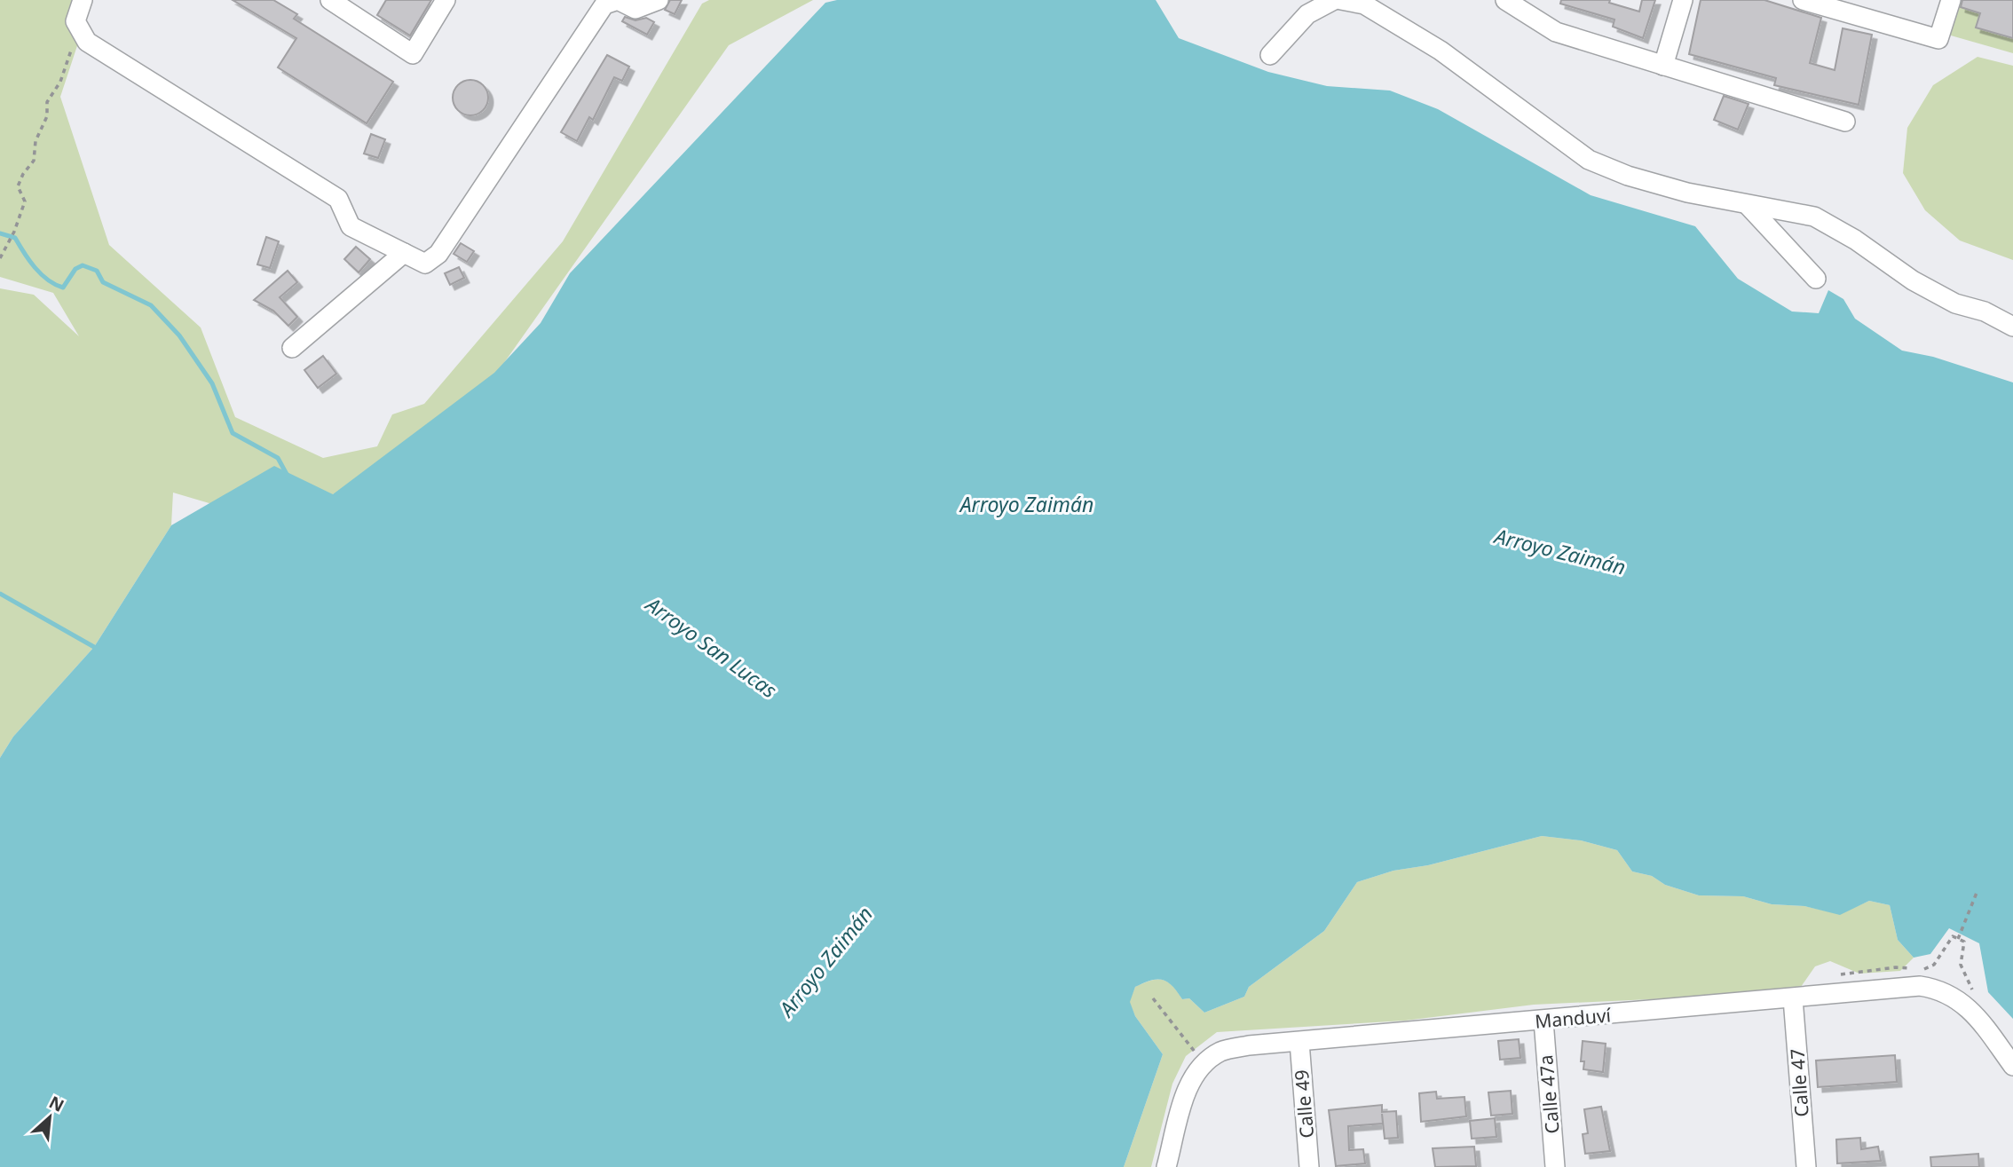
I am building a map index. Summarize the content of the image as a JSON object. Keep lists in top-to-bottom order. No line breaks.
{"streets":{"street":["Manduví","Calle 47","Calle 47a","Calle 49"]},"crossings":[["Manduví","Calle 47"],["Manduví","Calle 47a"],["Manduví","Calle 49"]],"water":["Arroyo Zaimán","Arroyo San Lucas"],"north":"top right"}
